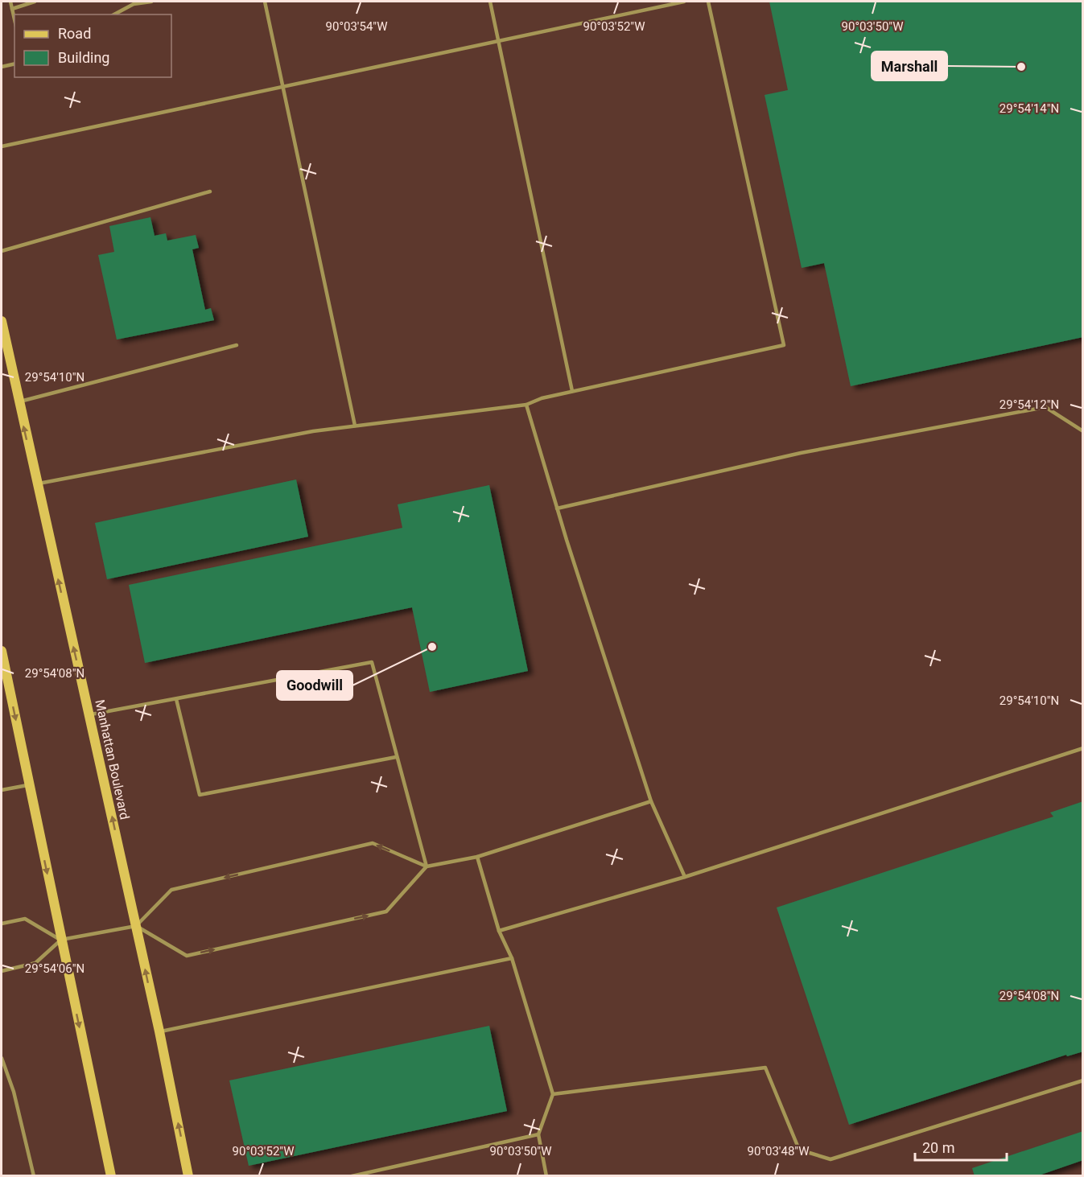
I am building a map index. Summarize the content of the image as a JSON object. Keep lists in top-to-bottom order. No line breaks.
{"streets":{"street":["Manhattan Boulevard"]},"places":["Marshall","Goodwill"],"legend":["Road","Building"],"scale_bar":"20 m","coordinates":["90°03'54\"W","90°03'52\"W","90°03'50\"W","29°54'14\"N","29°54'10\"N","29°54'12\"N","29°54'08\"N","29°54'06\"N","90°03'48\"W"]}
